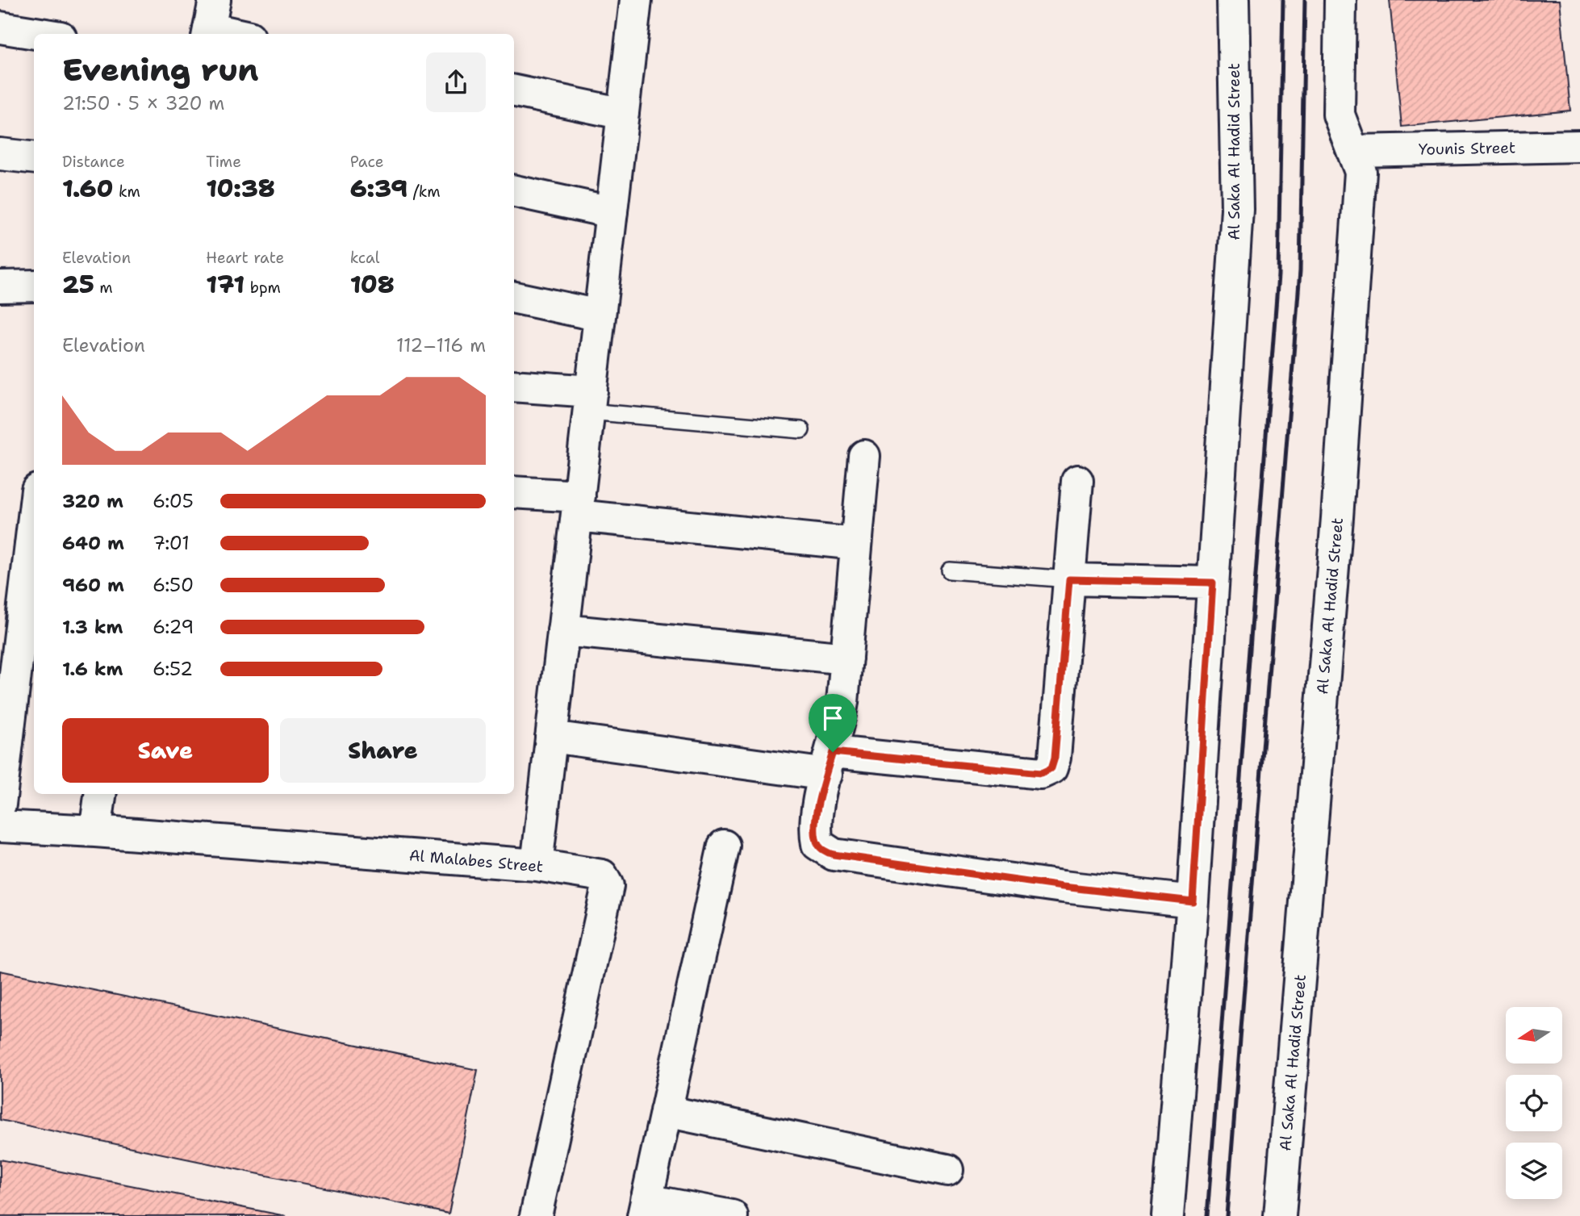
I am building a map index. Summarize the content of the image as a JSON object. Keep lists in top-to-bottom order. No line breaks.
{"streets":{"street":["Younis Street","Al Saka Al Hadid Street","Al Malabes Street"]},"crossings":[["Younis Street","Al Saka Al Hadid Street"]],"north":"left","page":{"heading":["Evening run","21:50 · 5 × 320 m"],"stats":[["Distance","1.60 km"],["Time","10:38"],["Pace","6:39 /km"],["Elevation","25 m"],["Heart rate","171 bpm"],["kcal","108"]],"chart":["Elevation","112–116 m"],"list":[{"name":"320 m","note":"6:05"},{"name":"640 m","note":"7:01"},{"name":"960 m","note":"6:50"},{"name":"1.3 km","note":"6:29"},{"name":"1.6 km","note":"6:52"}],"buttons":["Save","Share"]}}
